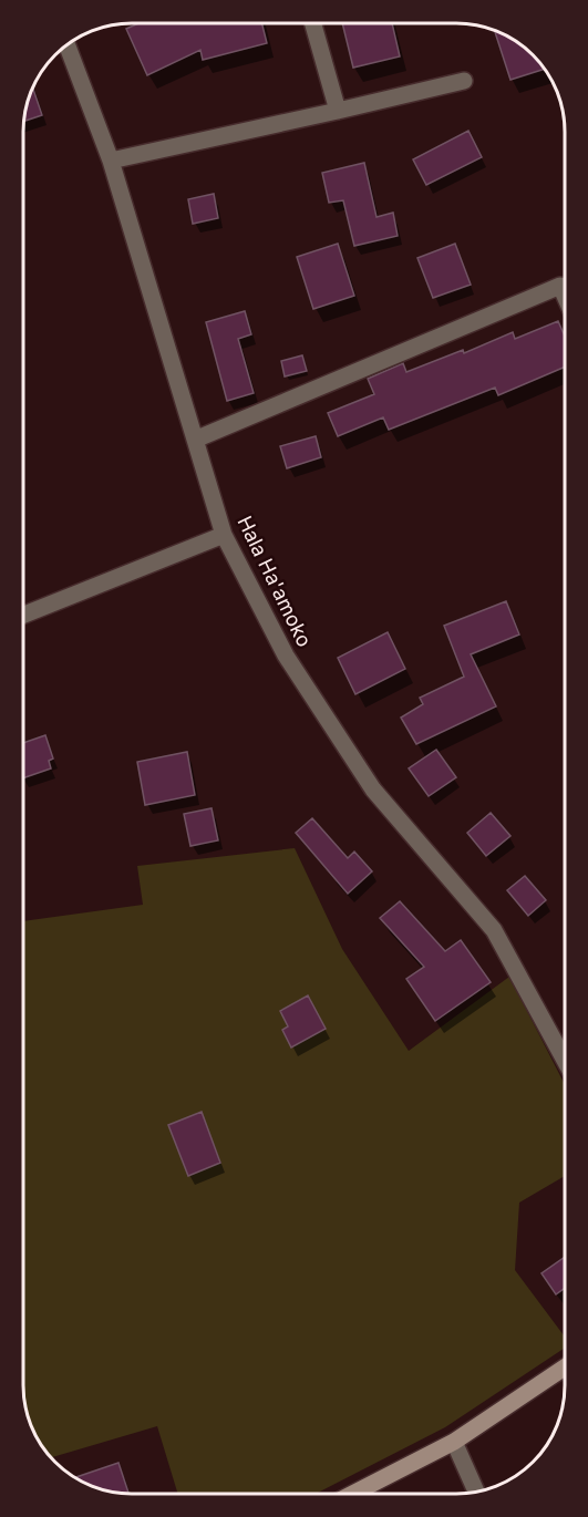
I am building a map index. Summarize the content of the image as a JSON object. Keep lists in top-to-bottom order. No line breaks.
{"streets":{"street":["Hala Ha'amoko"]}}
